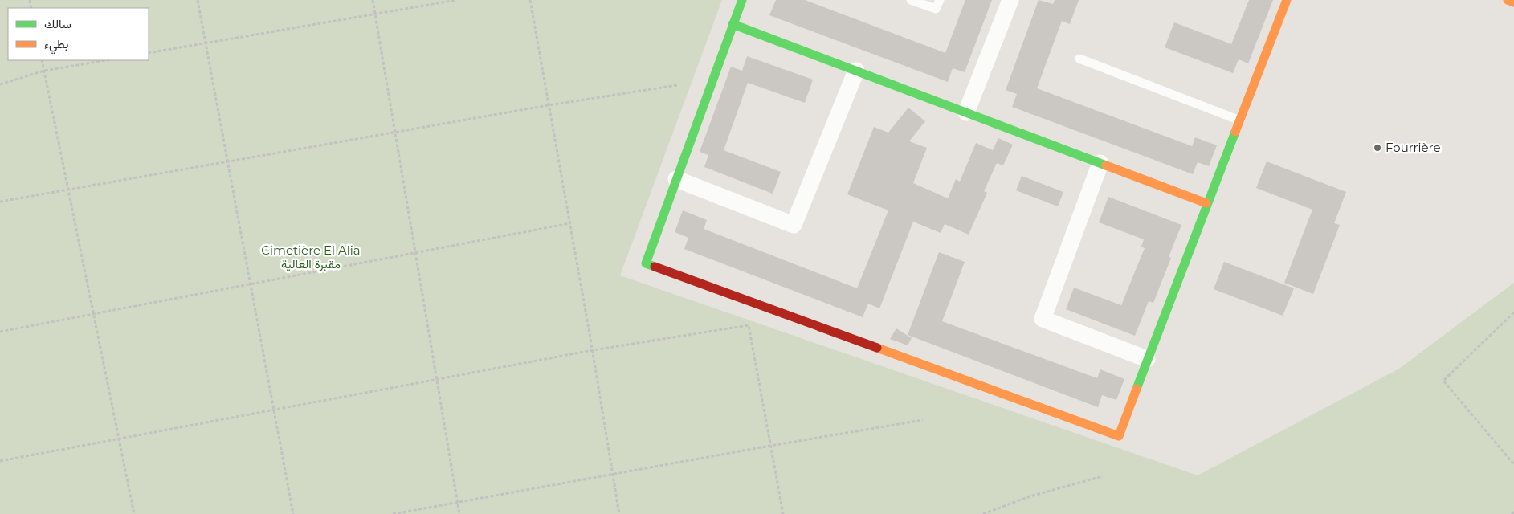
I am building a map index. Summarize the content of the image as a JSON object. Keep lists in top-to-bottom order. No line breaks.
{"parks":["Cimetière El Alia مقبرة العالية"],"places":["Fourrière"],"legend":["سالك","بطيء"]}
